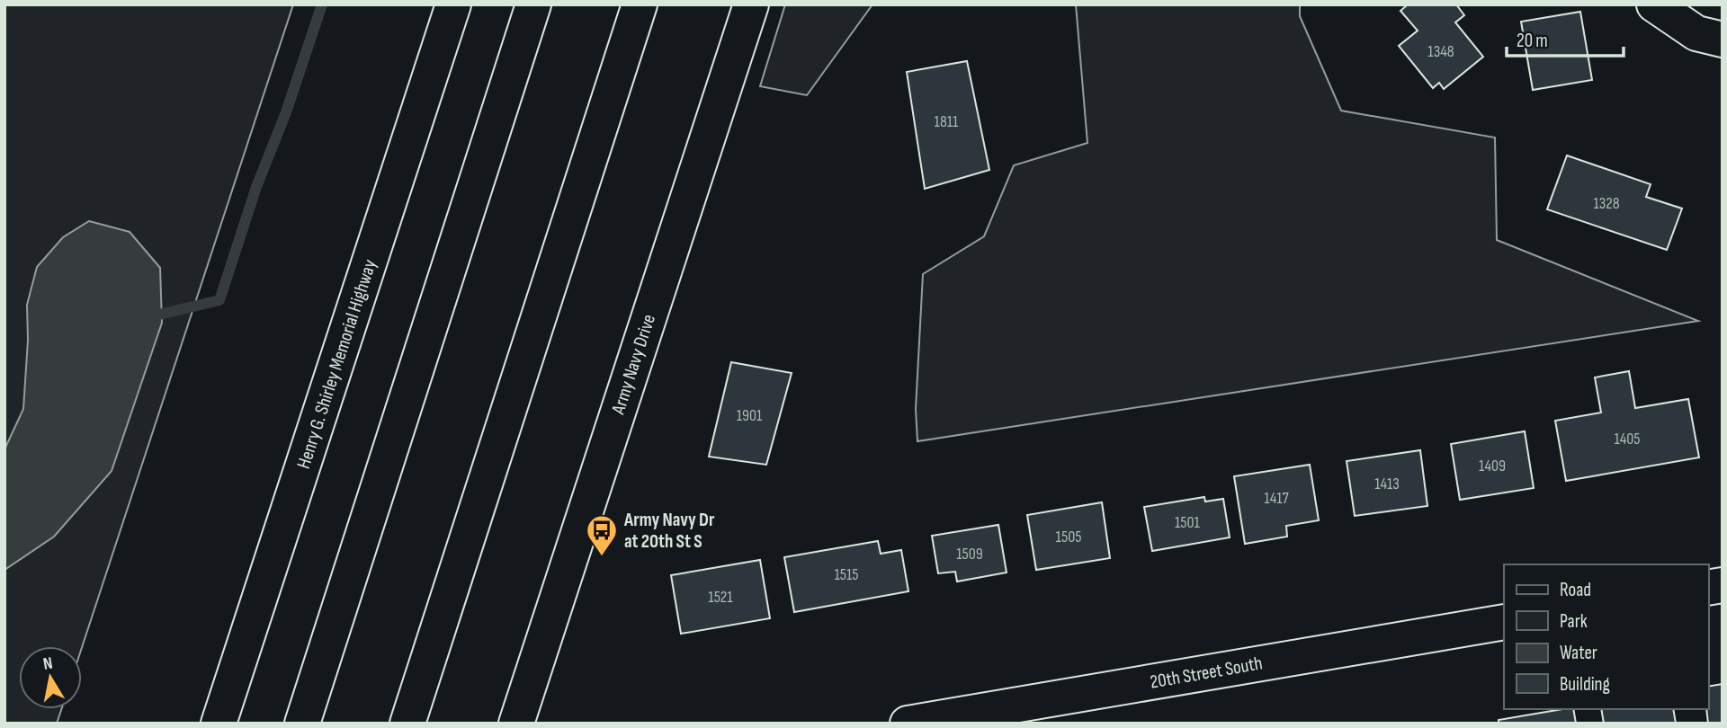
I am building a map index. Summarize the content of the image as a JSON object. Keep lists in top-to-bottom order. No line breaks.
{"streets":{"main road":["Henry G. Shirley Memorial Highway","Army Navy Drive","20th Street South"]},"places":{"bus stop":["Army Navy Dr at 20th St S"]},"house_numbers":["1348","1811","1328","1901","1405","1409","1413","1417","1501","1505","1509","1515","1521"],"legend":["Road","Park","Water","Building"],"scale_bar":"20 m","north":"top"}
